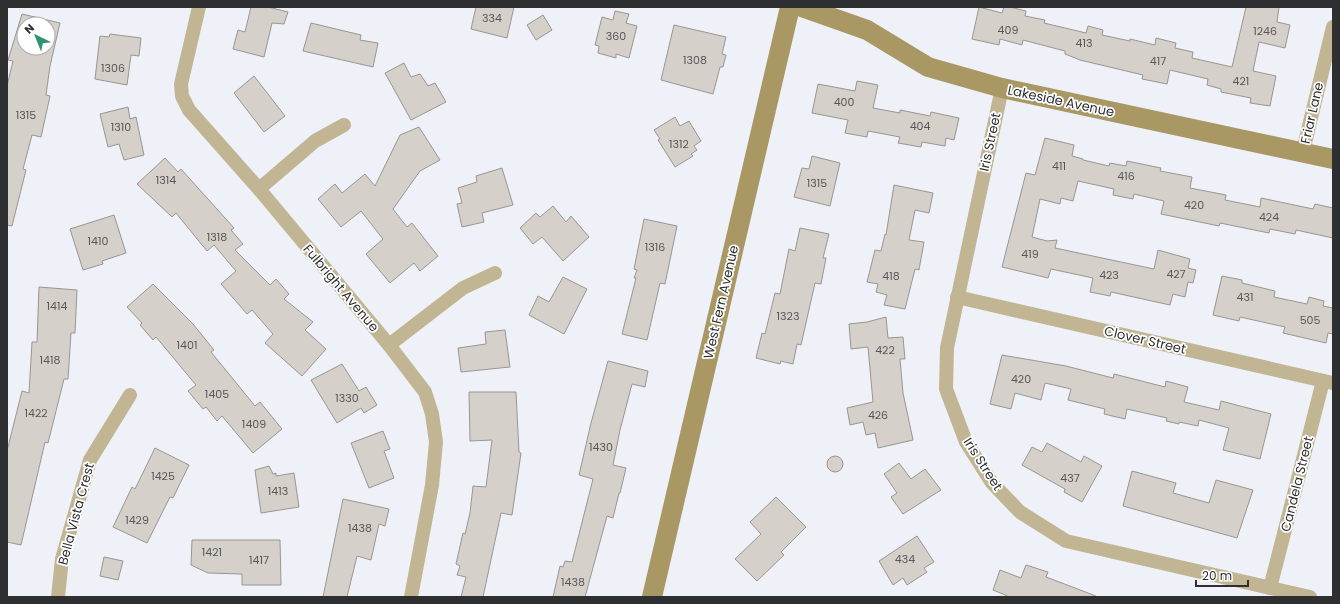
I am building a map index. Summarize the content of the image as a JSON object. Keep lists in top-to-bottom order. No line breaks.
{"streets":{"street":["Lakeside Avenue","Friar Lane","Iris Street","Fulbright Avenue","West Fern Avenue","Clover Street","Candela Street","Bella Vista Crest"]},"crossings":[["Lakeside Avenue","Friar Lane"],["Lakeside Avenue","Iris Street"],["Iris Street","Clover Street"],["Iris Street","Candela Street"],["Clover Street","Candela Street"]],"house_numbers":["334","409","1246","360","413","1308","417","1306","421","400","1315","404","1310","1312","411","416","1314","1315","420","424","1318","1410","1316","419","427","423","418","431","1414","1323","505","1401","422","1418","420","1405","1330","1422","426","1409","1430","1425","437","1413","1429","1438","1421","434","1417","1438"],"scale_bar":"20 m","north":"top left"}
